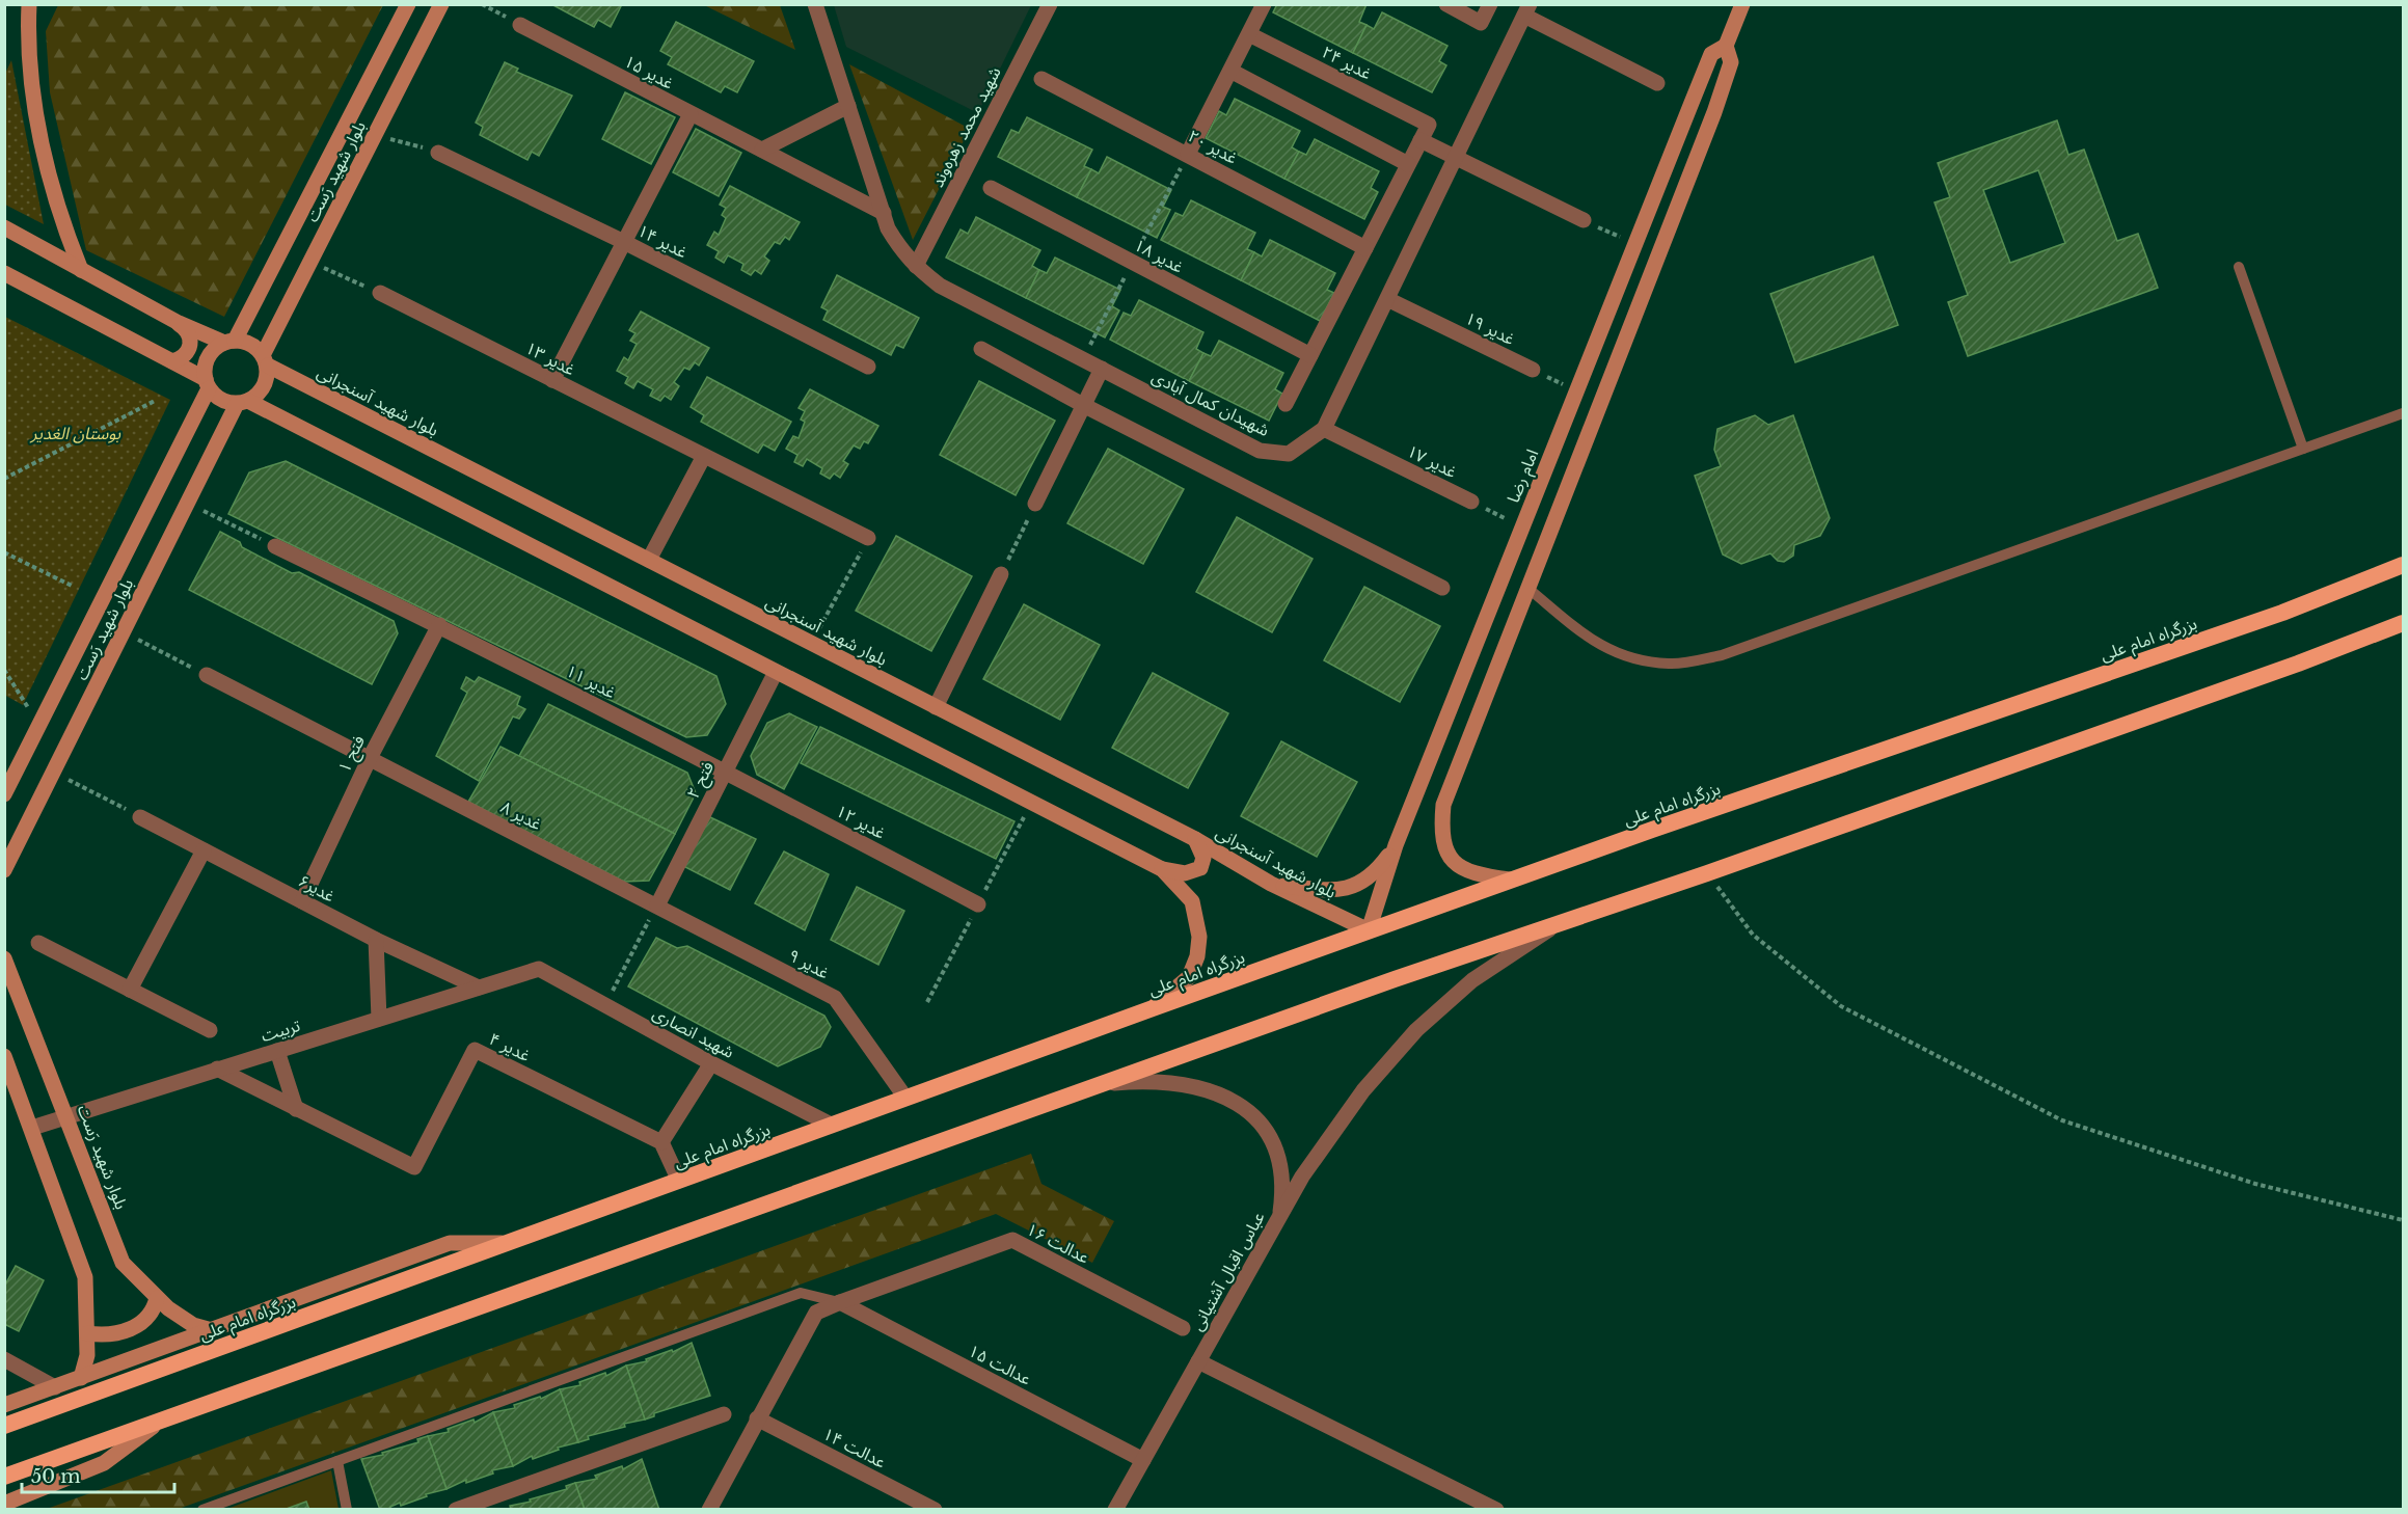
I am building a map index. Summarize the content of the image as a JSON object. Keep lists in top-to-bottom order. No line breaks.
{"streets":{"highway":["بزرگراه امام علی"],"main road":["بلوار شهید رَست","بلوار شهید آسنجرانی","امام رضا"],"street":["غدیر ۲۴","غدیر ۱۵","شهید محمد زهره‌وند","غدیر ۲۰","غدیر ۱۴","غدیر ۱۸","غدیر ۱۹","غدیر ۱۳","شهیدان کمال آبادی","غدیر ۱۷","غدیر ۱۱","فتح ۱","فتح ۲","غدیر ۸","غدیر ۱۲","غدیر۶","غدیر ۹","تربیت","شهید انصاری","غدیر ۴","عدالت ۱۶","عباس اقبال آشتیانی","عدالت ۱۵","عدالت ۱۴"]},"crossings":[["غدیر ۱۵","شهیدان کمال آبادی"],["شهید محمد زهره‌وند","شهیدان کمال آبادی"],["بلوار شهید رَست","بلوار شهید آسنجرانی"],["بلوار شهید رَست","تربیت"],["غدیر ۱۹","شهیدان کمال آبادی"],["بلوار شهید آسنجرانی","امام رضا"],["بلوار شهید آسنجرانی","بزرگراه امام علی"],["شهیدان کمال آبادی","غدیر ۱۷"],["امام رضا","بزرگراه امام علی"],["بزرگراه امام علی","غدیر ۹"],["بزرگراه امام علی","شهید انصاری"],["غدیر ۱۱","فتح ۱"],["غدیر ۱۱","فتح ۲"],["غدیر ۱۱","غدیر ۱۲"],["فتح ۱","غدیر ۸"],["فتح ۱","غدیر۶"],["فتح ۲","غدیر ۸"],["فتح ۲","غدیر ۱۲"],["فتح ۲","غدیر ۹"],["غدیر ۸","غدیر ۹"],["غدیر۶","تربیت"],["تربیت","شهید انصاری"],["تربیت","غدیر ۴"],["عدالت ۱۶","عدالت ۱۵"],["عدالت ۱۶","عدالت ۱۴"],["عباس اقبال آشتیانی","عدالت ۱۵"]],"parks":["بوستان الغدیر"],"scale_bar":"50 m"}
